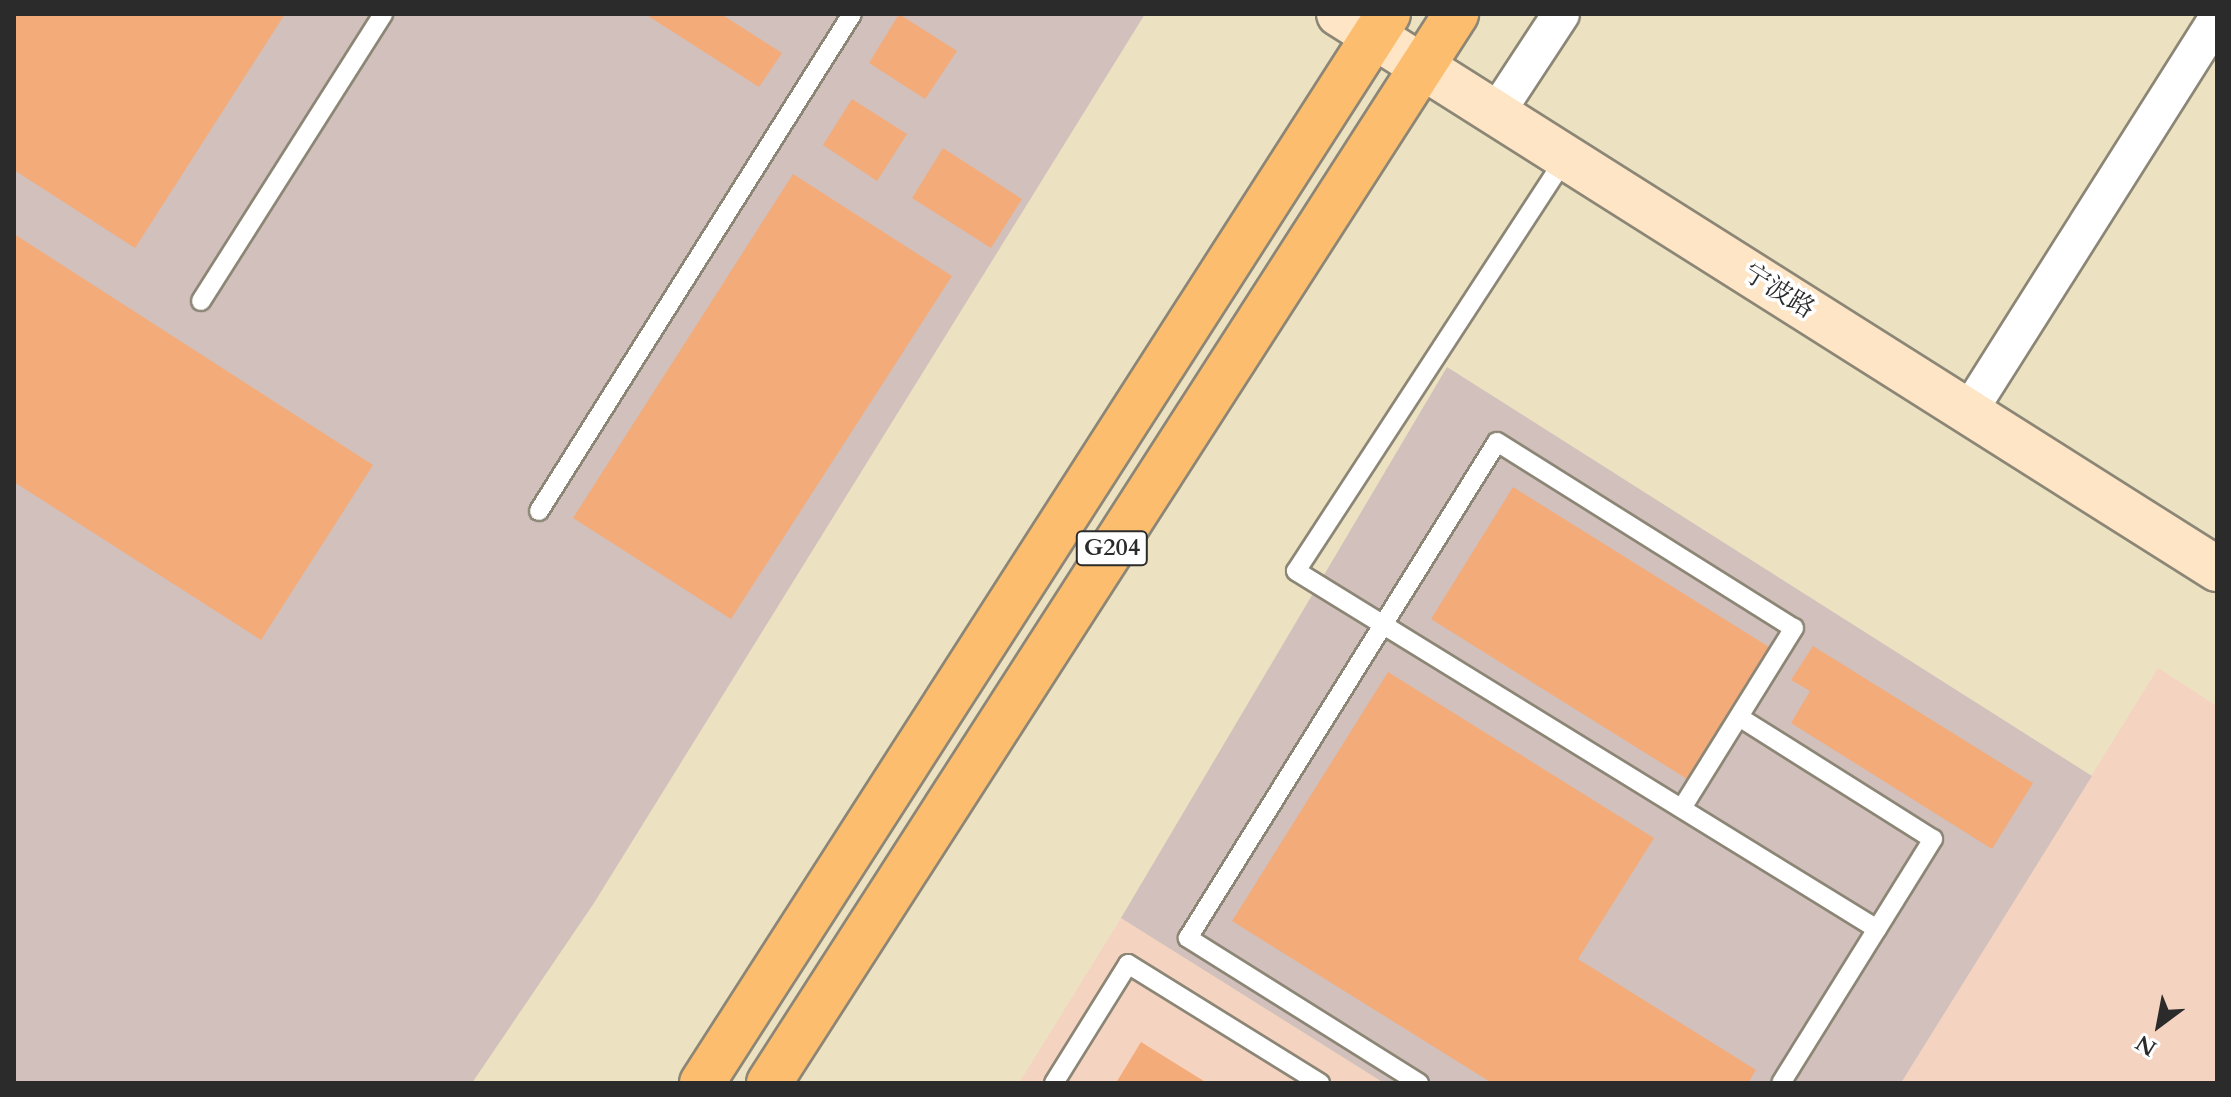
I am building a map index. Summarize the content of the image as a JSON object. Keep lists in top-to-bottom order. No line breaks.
{"streets":{"highway":["G204"],"street":["宁波路"]},"crossings":[["宁波路","G204"]],"north":"bottom left"}
